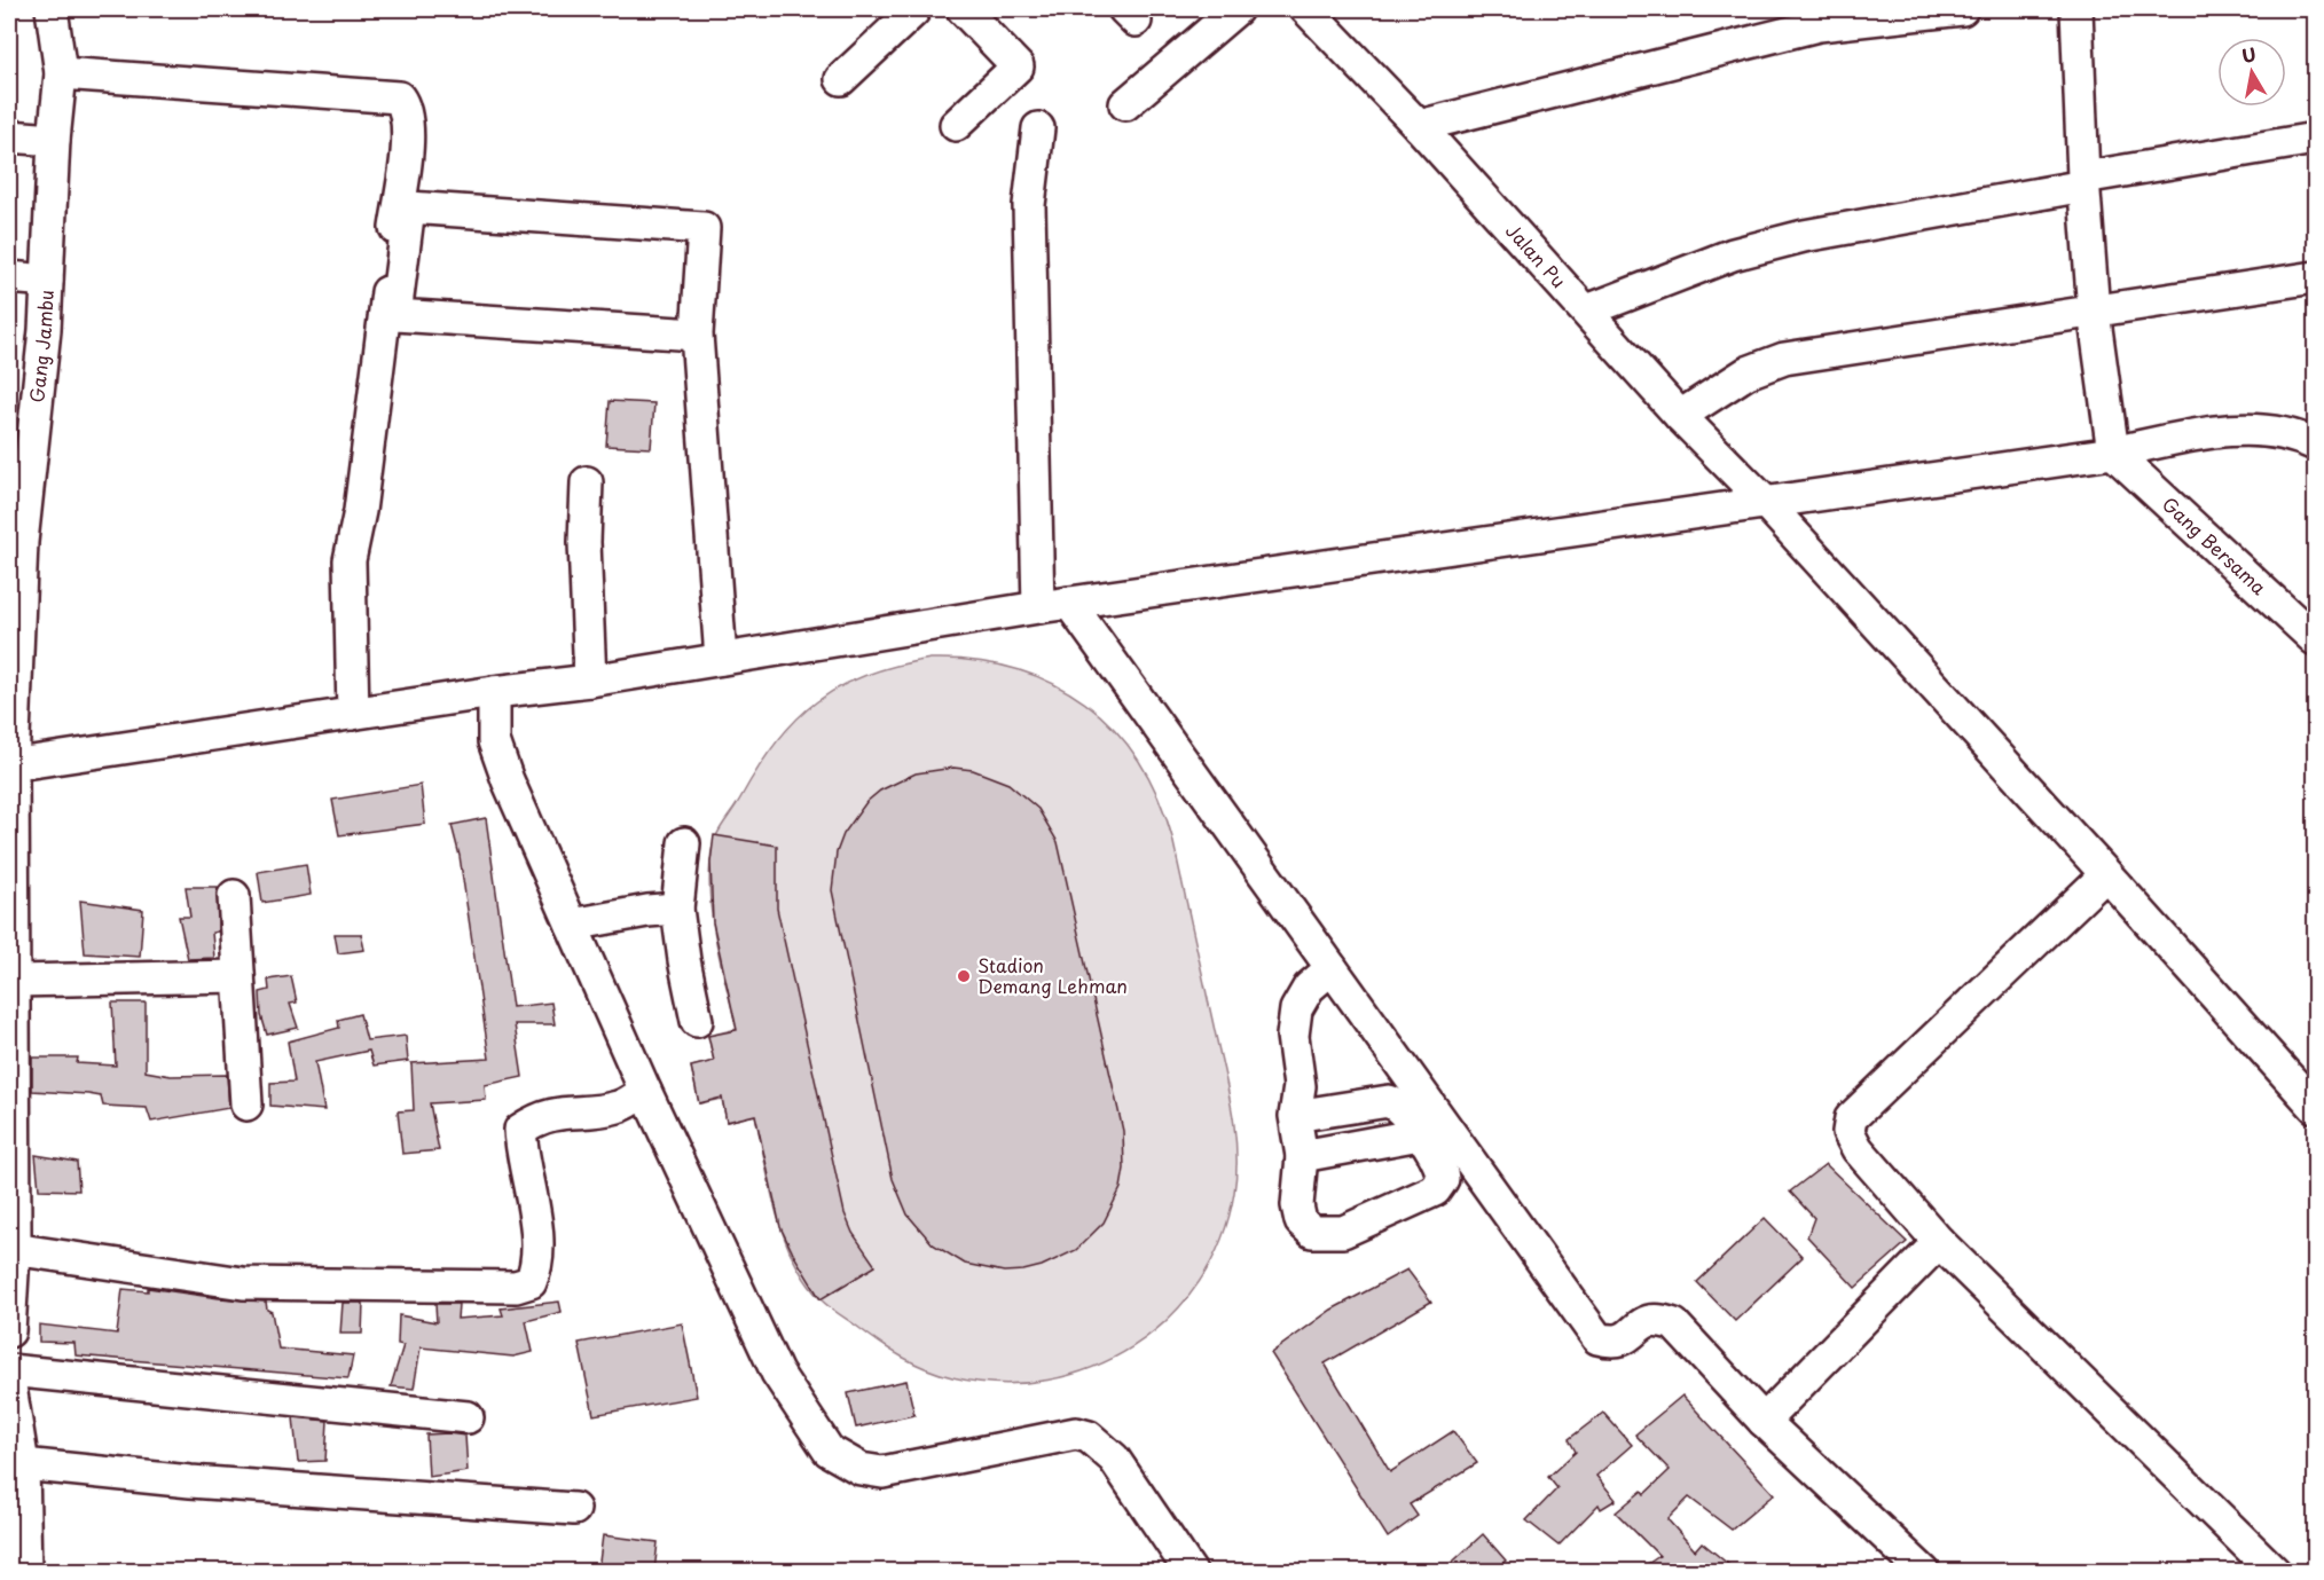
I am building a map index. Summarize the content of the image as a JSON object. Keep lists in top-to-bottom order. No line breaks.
{"streets":{"street":["Jalan Pu","Gang Jambu","Gang Bersama"]},"places":["Stadion Demang Lehman"],"north":"top"}
